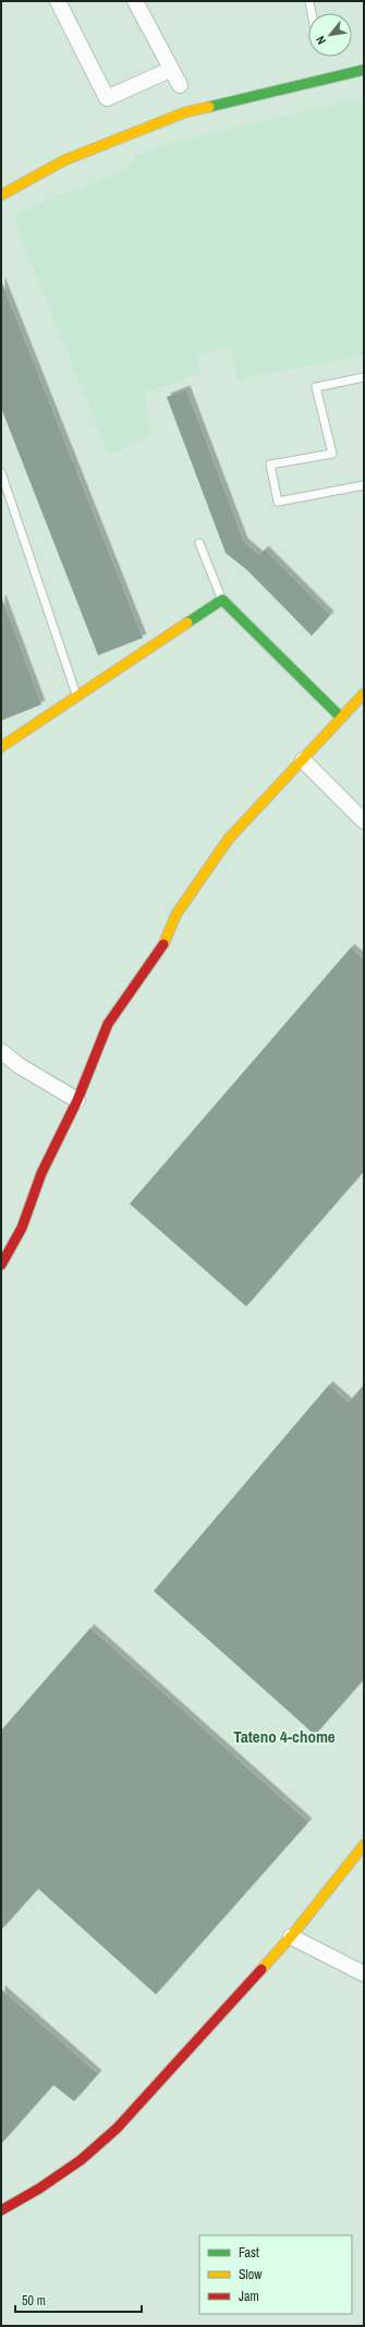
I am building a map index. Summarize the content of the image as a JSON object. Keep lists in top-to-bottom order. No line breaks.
{"districts":["Tateno 4-chome"],"legend":["Fast","Slow","Jam"],"scale_bar":"50 m","north":"bottom left"}
